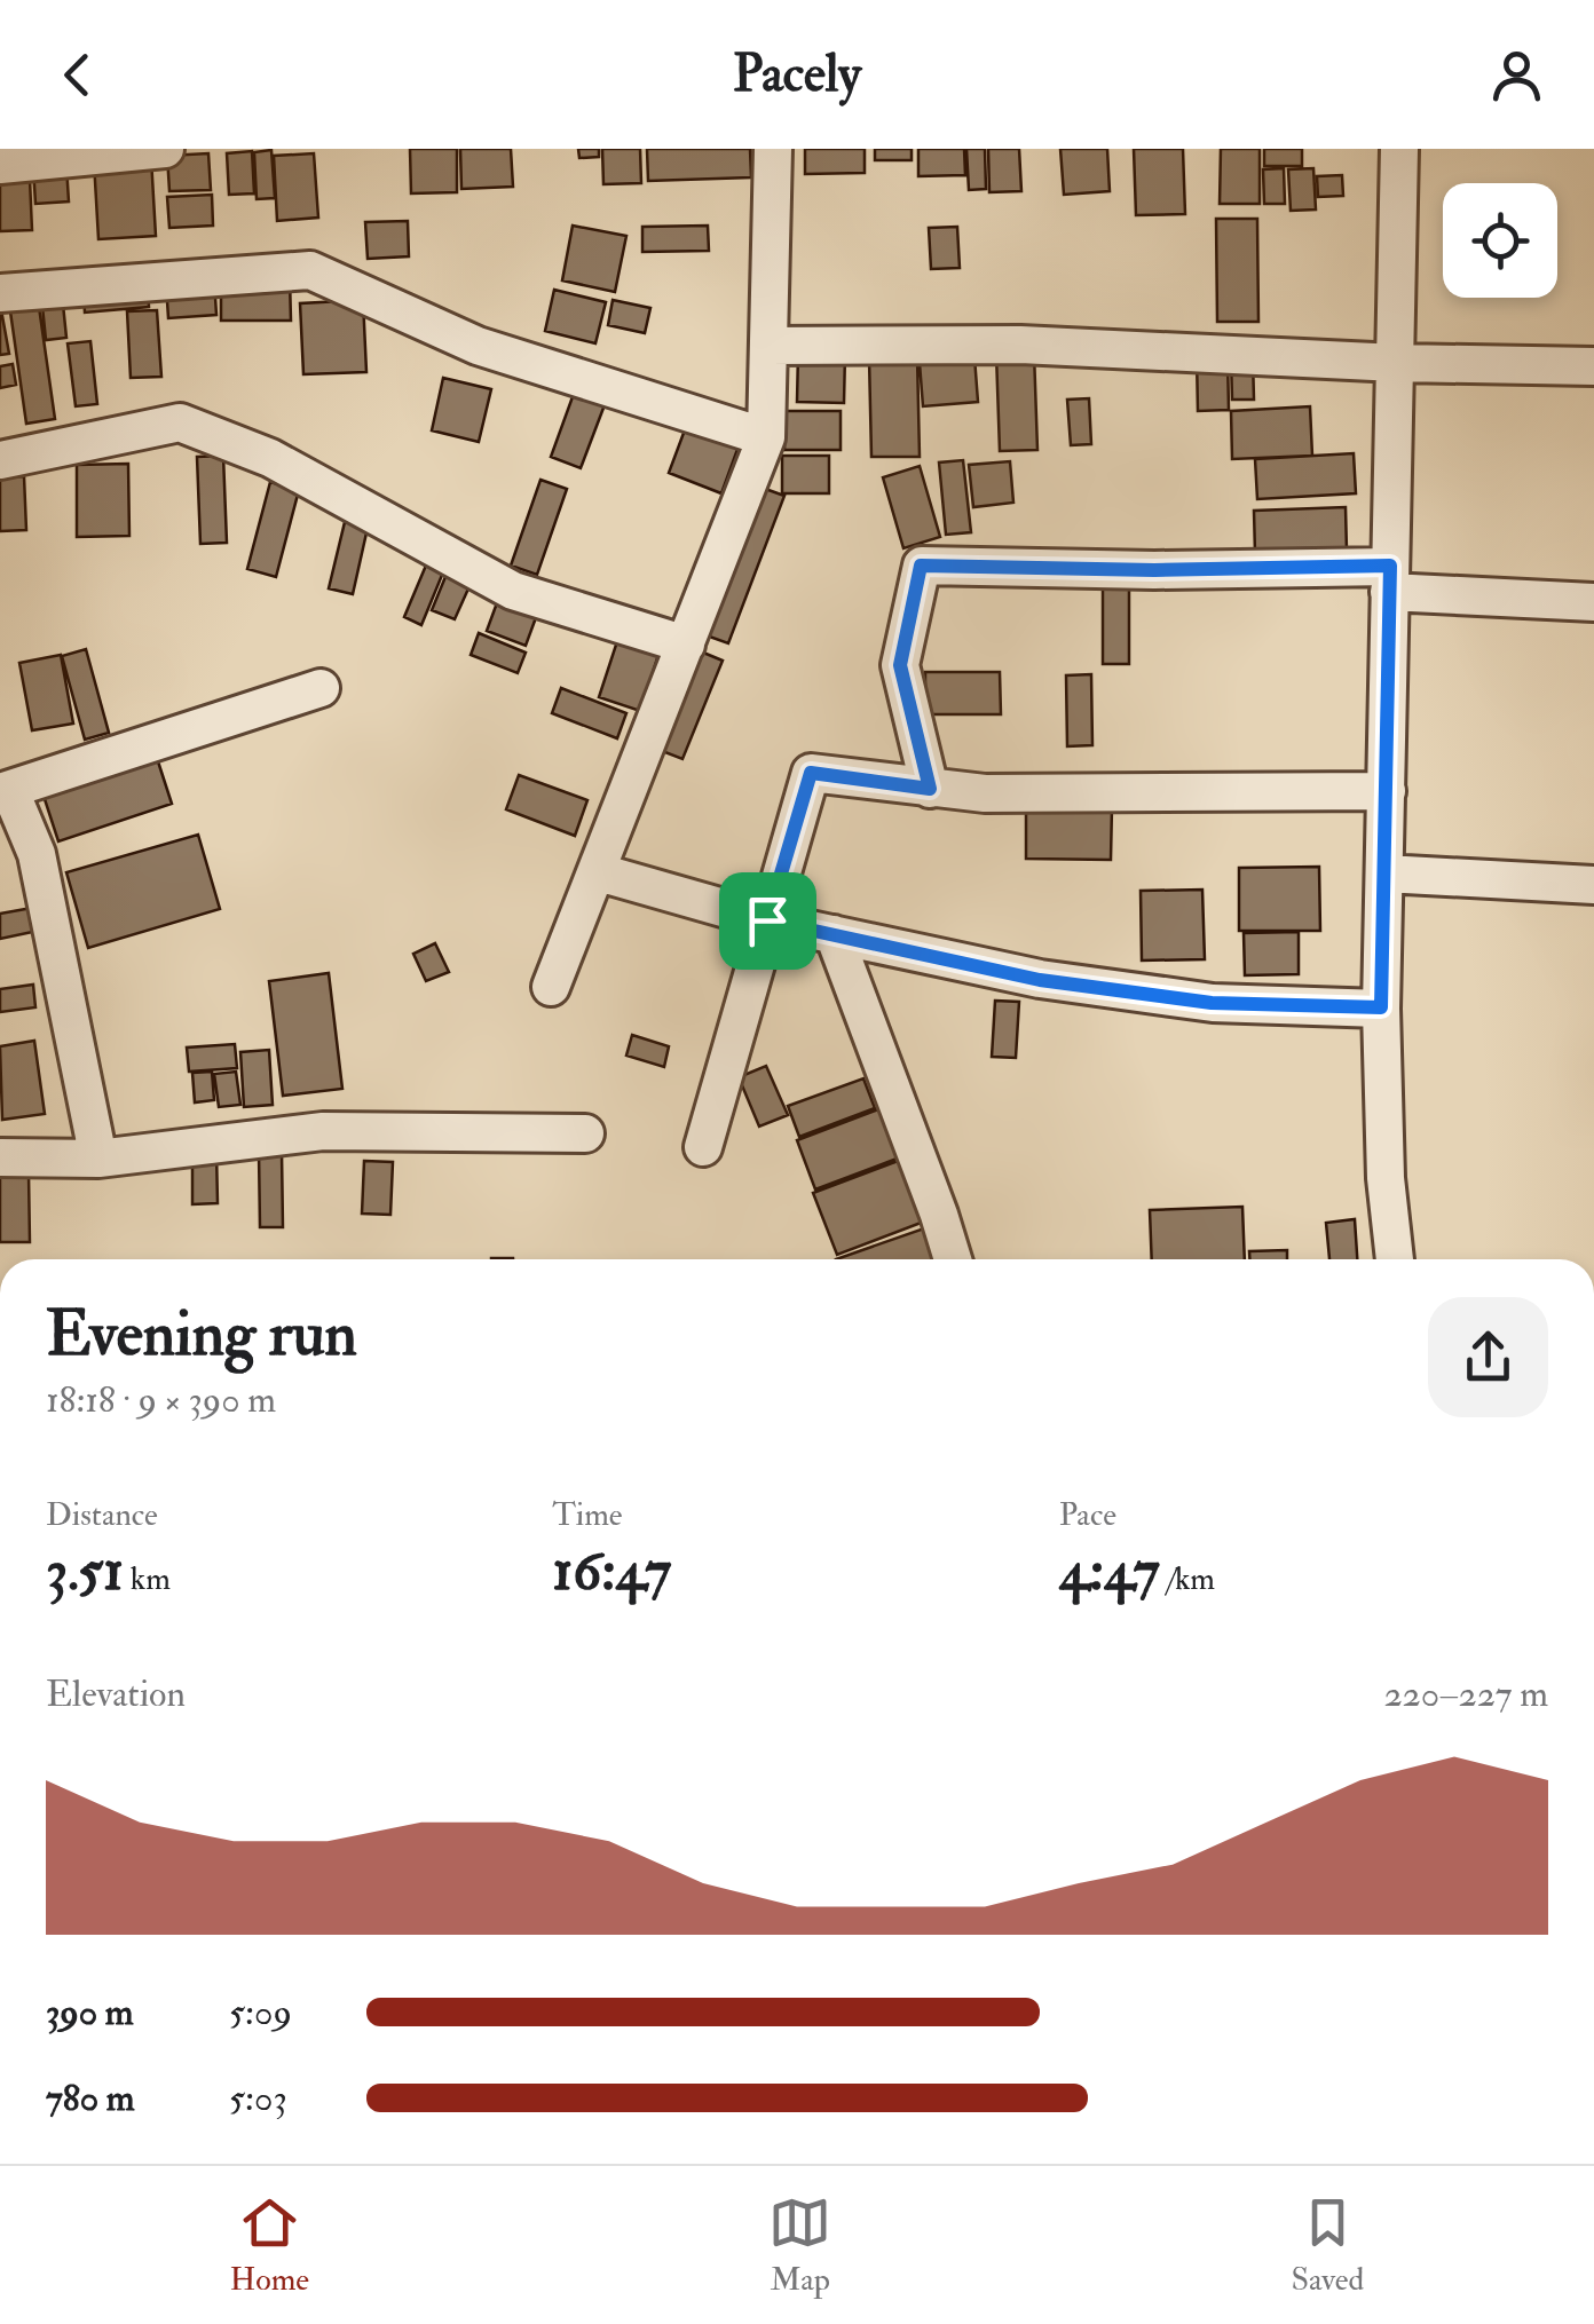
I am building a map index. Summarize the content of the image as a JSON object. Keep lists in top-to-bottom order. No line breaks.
{"page":{"header":"Pacely","heading":["Evening run","18:18 · 9 × 390 m"],"stats":[["Distance","3.51 km"],["Time","16:47"],["Pace","4:47 /km"]],"chart":["Elevation","220–227 m"],"list":[{"name":"390 m","note":"5:09"},{"name":"780 m","note":"5:03"}],"tabs":["Home","Map","Saved"]}}
